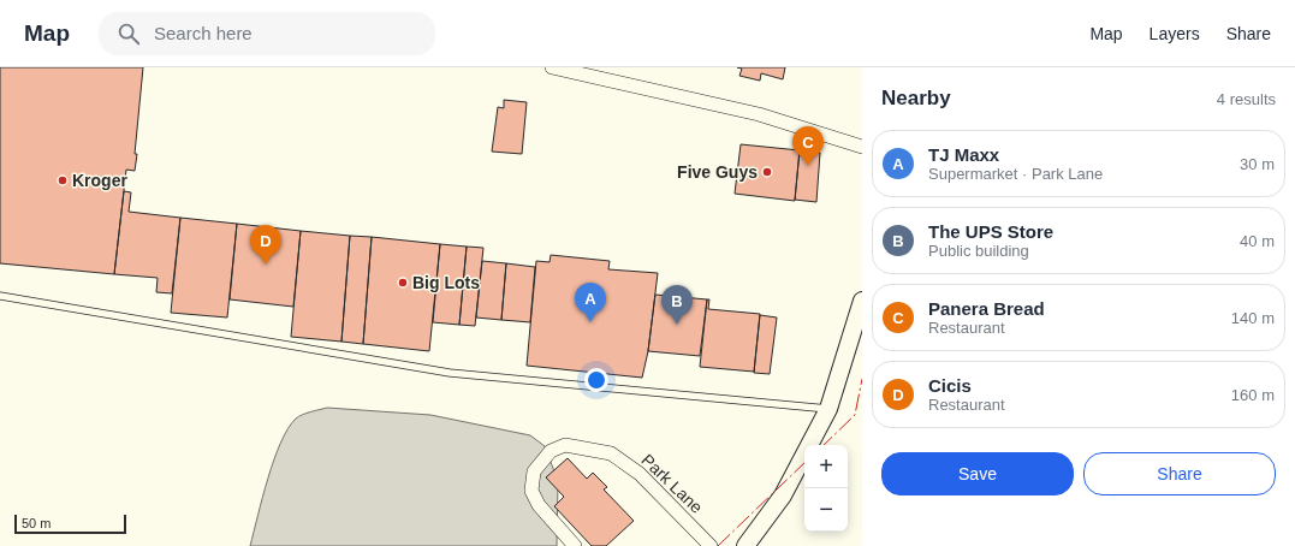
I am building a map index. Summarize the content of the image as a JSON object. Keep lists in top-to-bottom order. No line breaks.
{"streets":{"street":["Park Lane"]},"places":["Five Guys","Kroger","Big Lots"],"scale_bar":"50 m","page":{"header":"Map","search":"Search here","nav":["Map","Layers","Share"],"heading":["Nearby","4 results"],"pins":["C","D","A","B"],"list":[{"mark":"A","name":"TJ Maxx","note":"Supermarket · Park Lane","value":"30 m"},{"mark":"B","name":"The UPS Store","note":"Public building","value":"40 m"},{"mark":"C","name":"Panera Bread","note":"Restaurant","value":"140 m"},{"mark":"D","name":"Cicis","note":"Restaurant","value":"160 m"}],"buttons":["Save","Share"],"map_buttons":["+","−"],"scale":"50 m"}}
